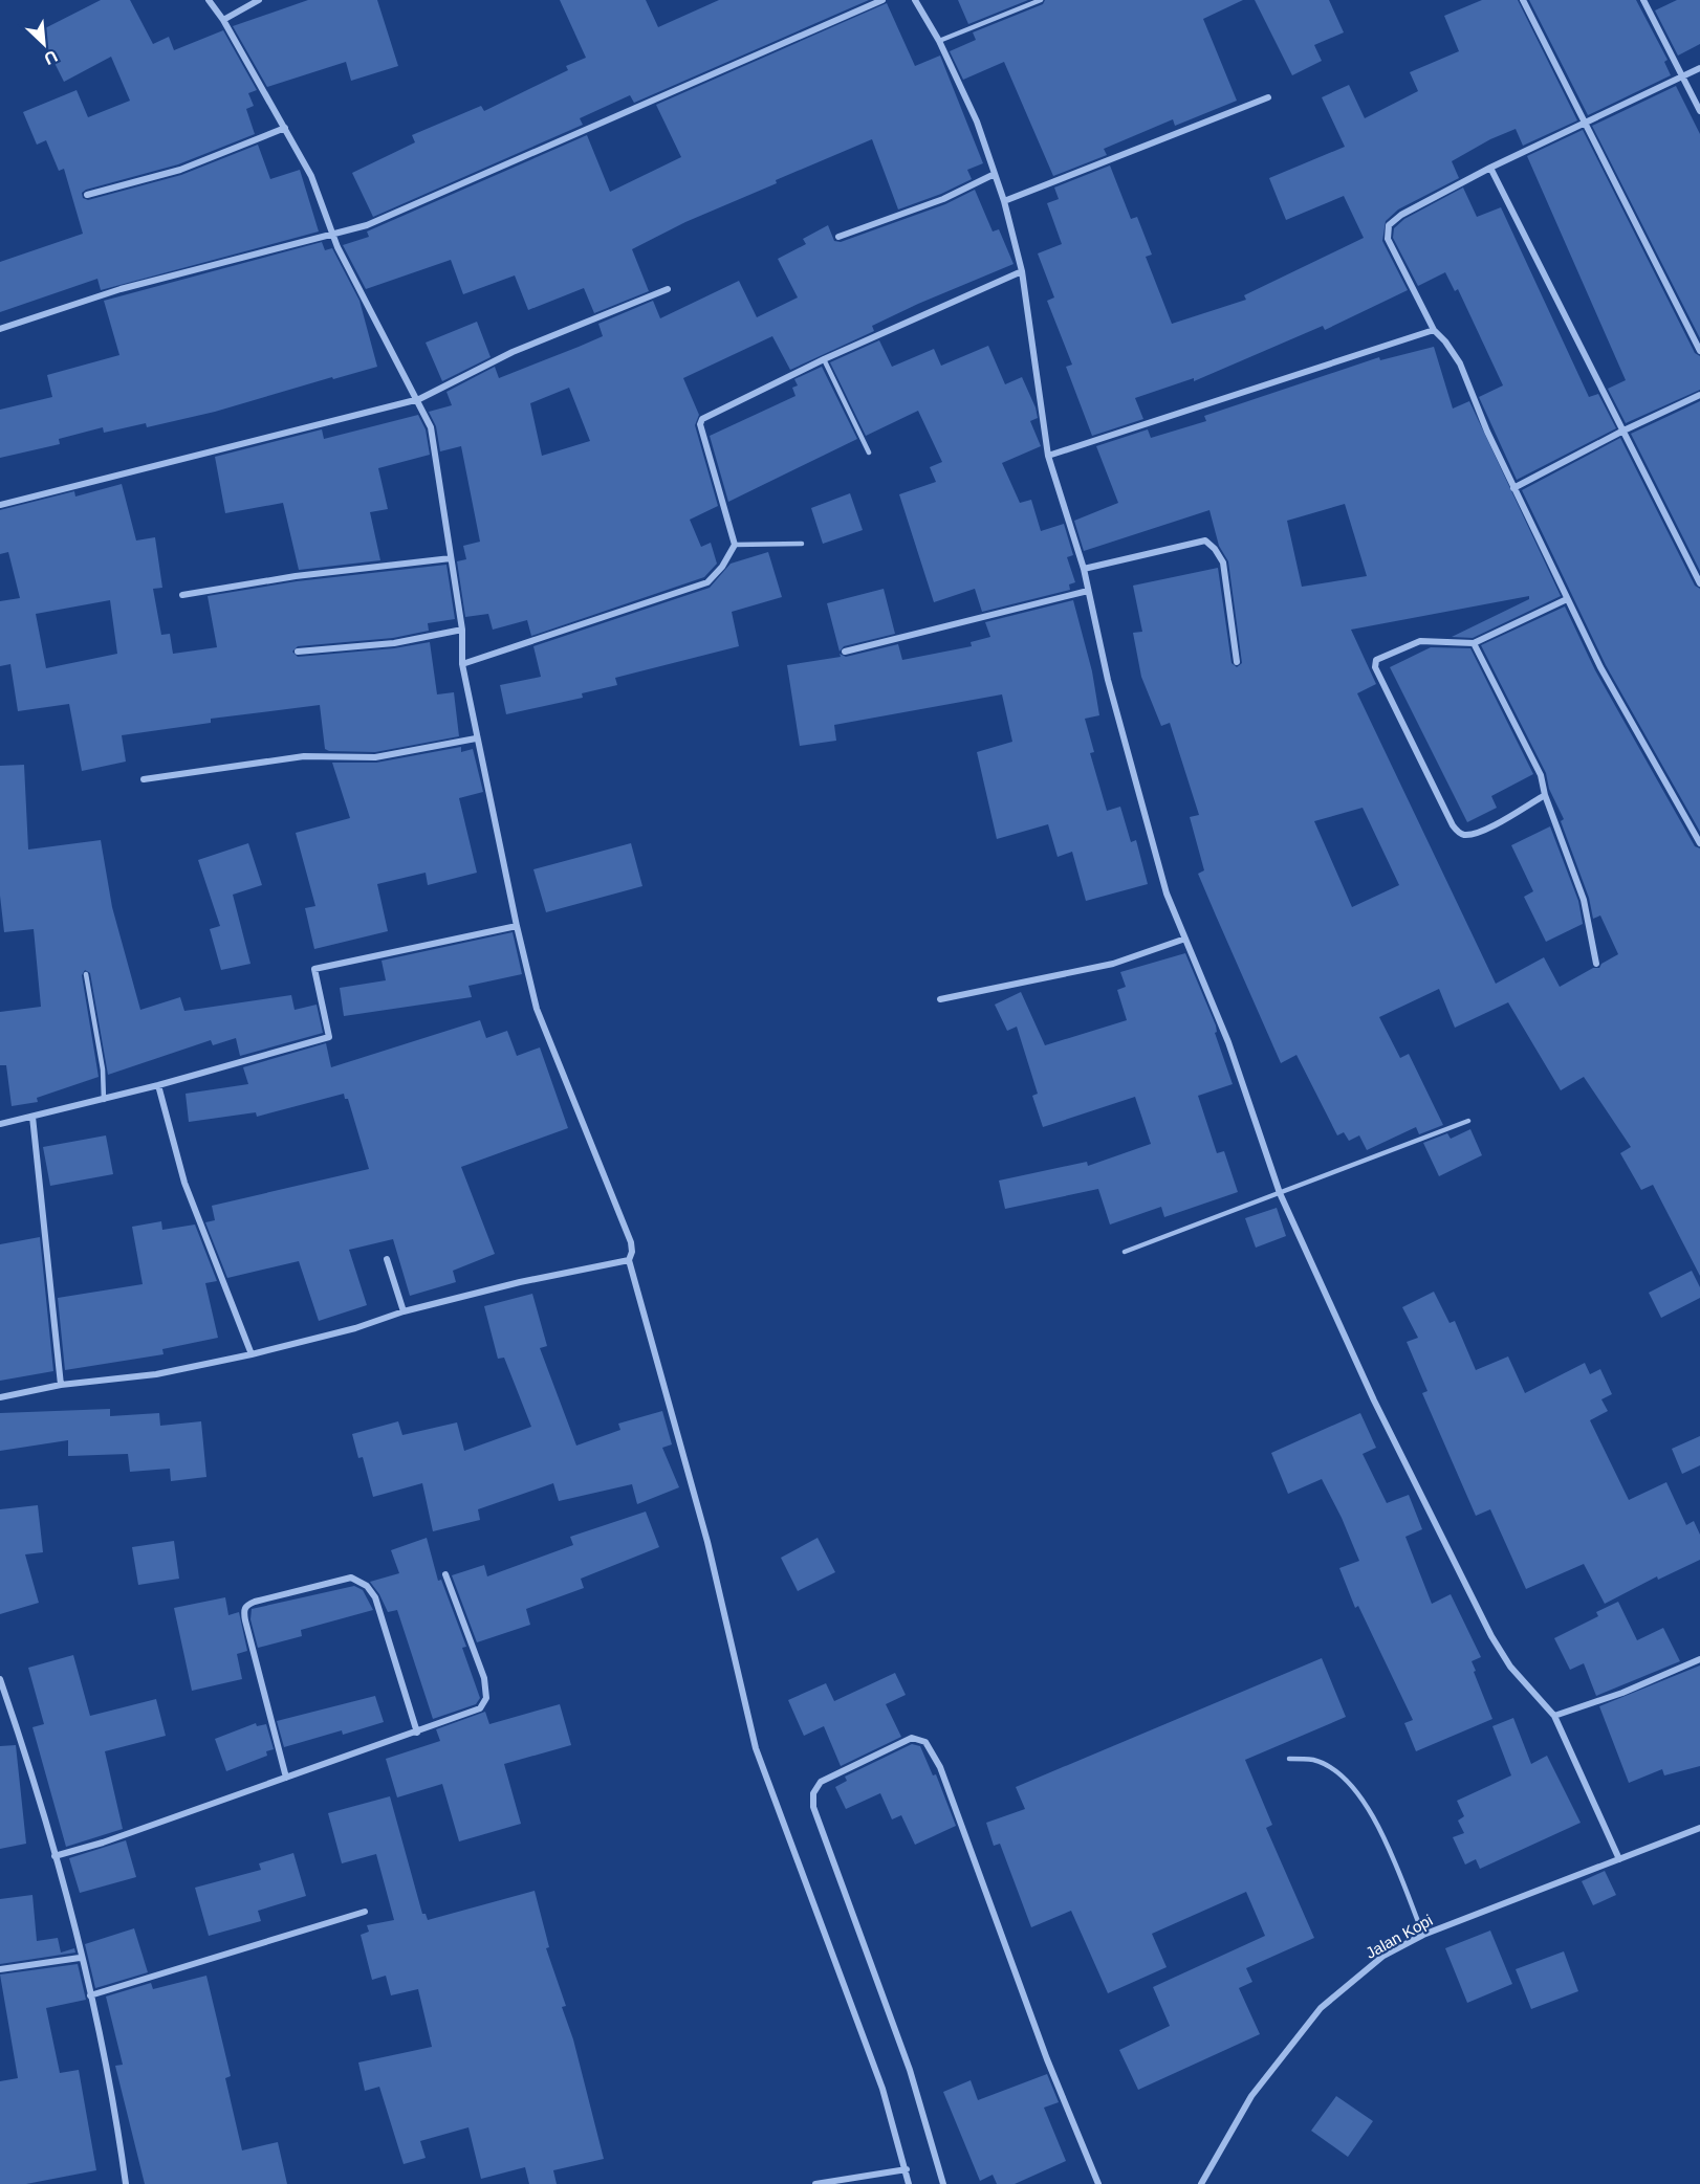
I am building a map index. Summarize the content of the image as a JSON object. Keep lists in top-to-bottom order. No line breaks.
{"streets":{"street":["Jalan Kopi"]},"north":"bottom right"}
